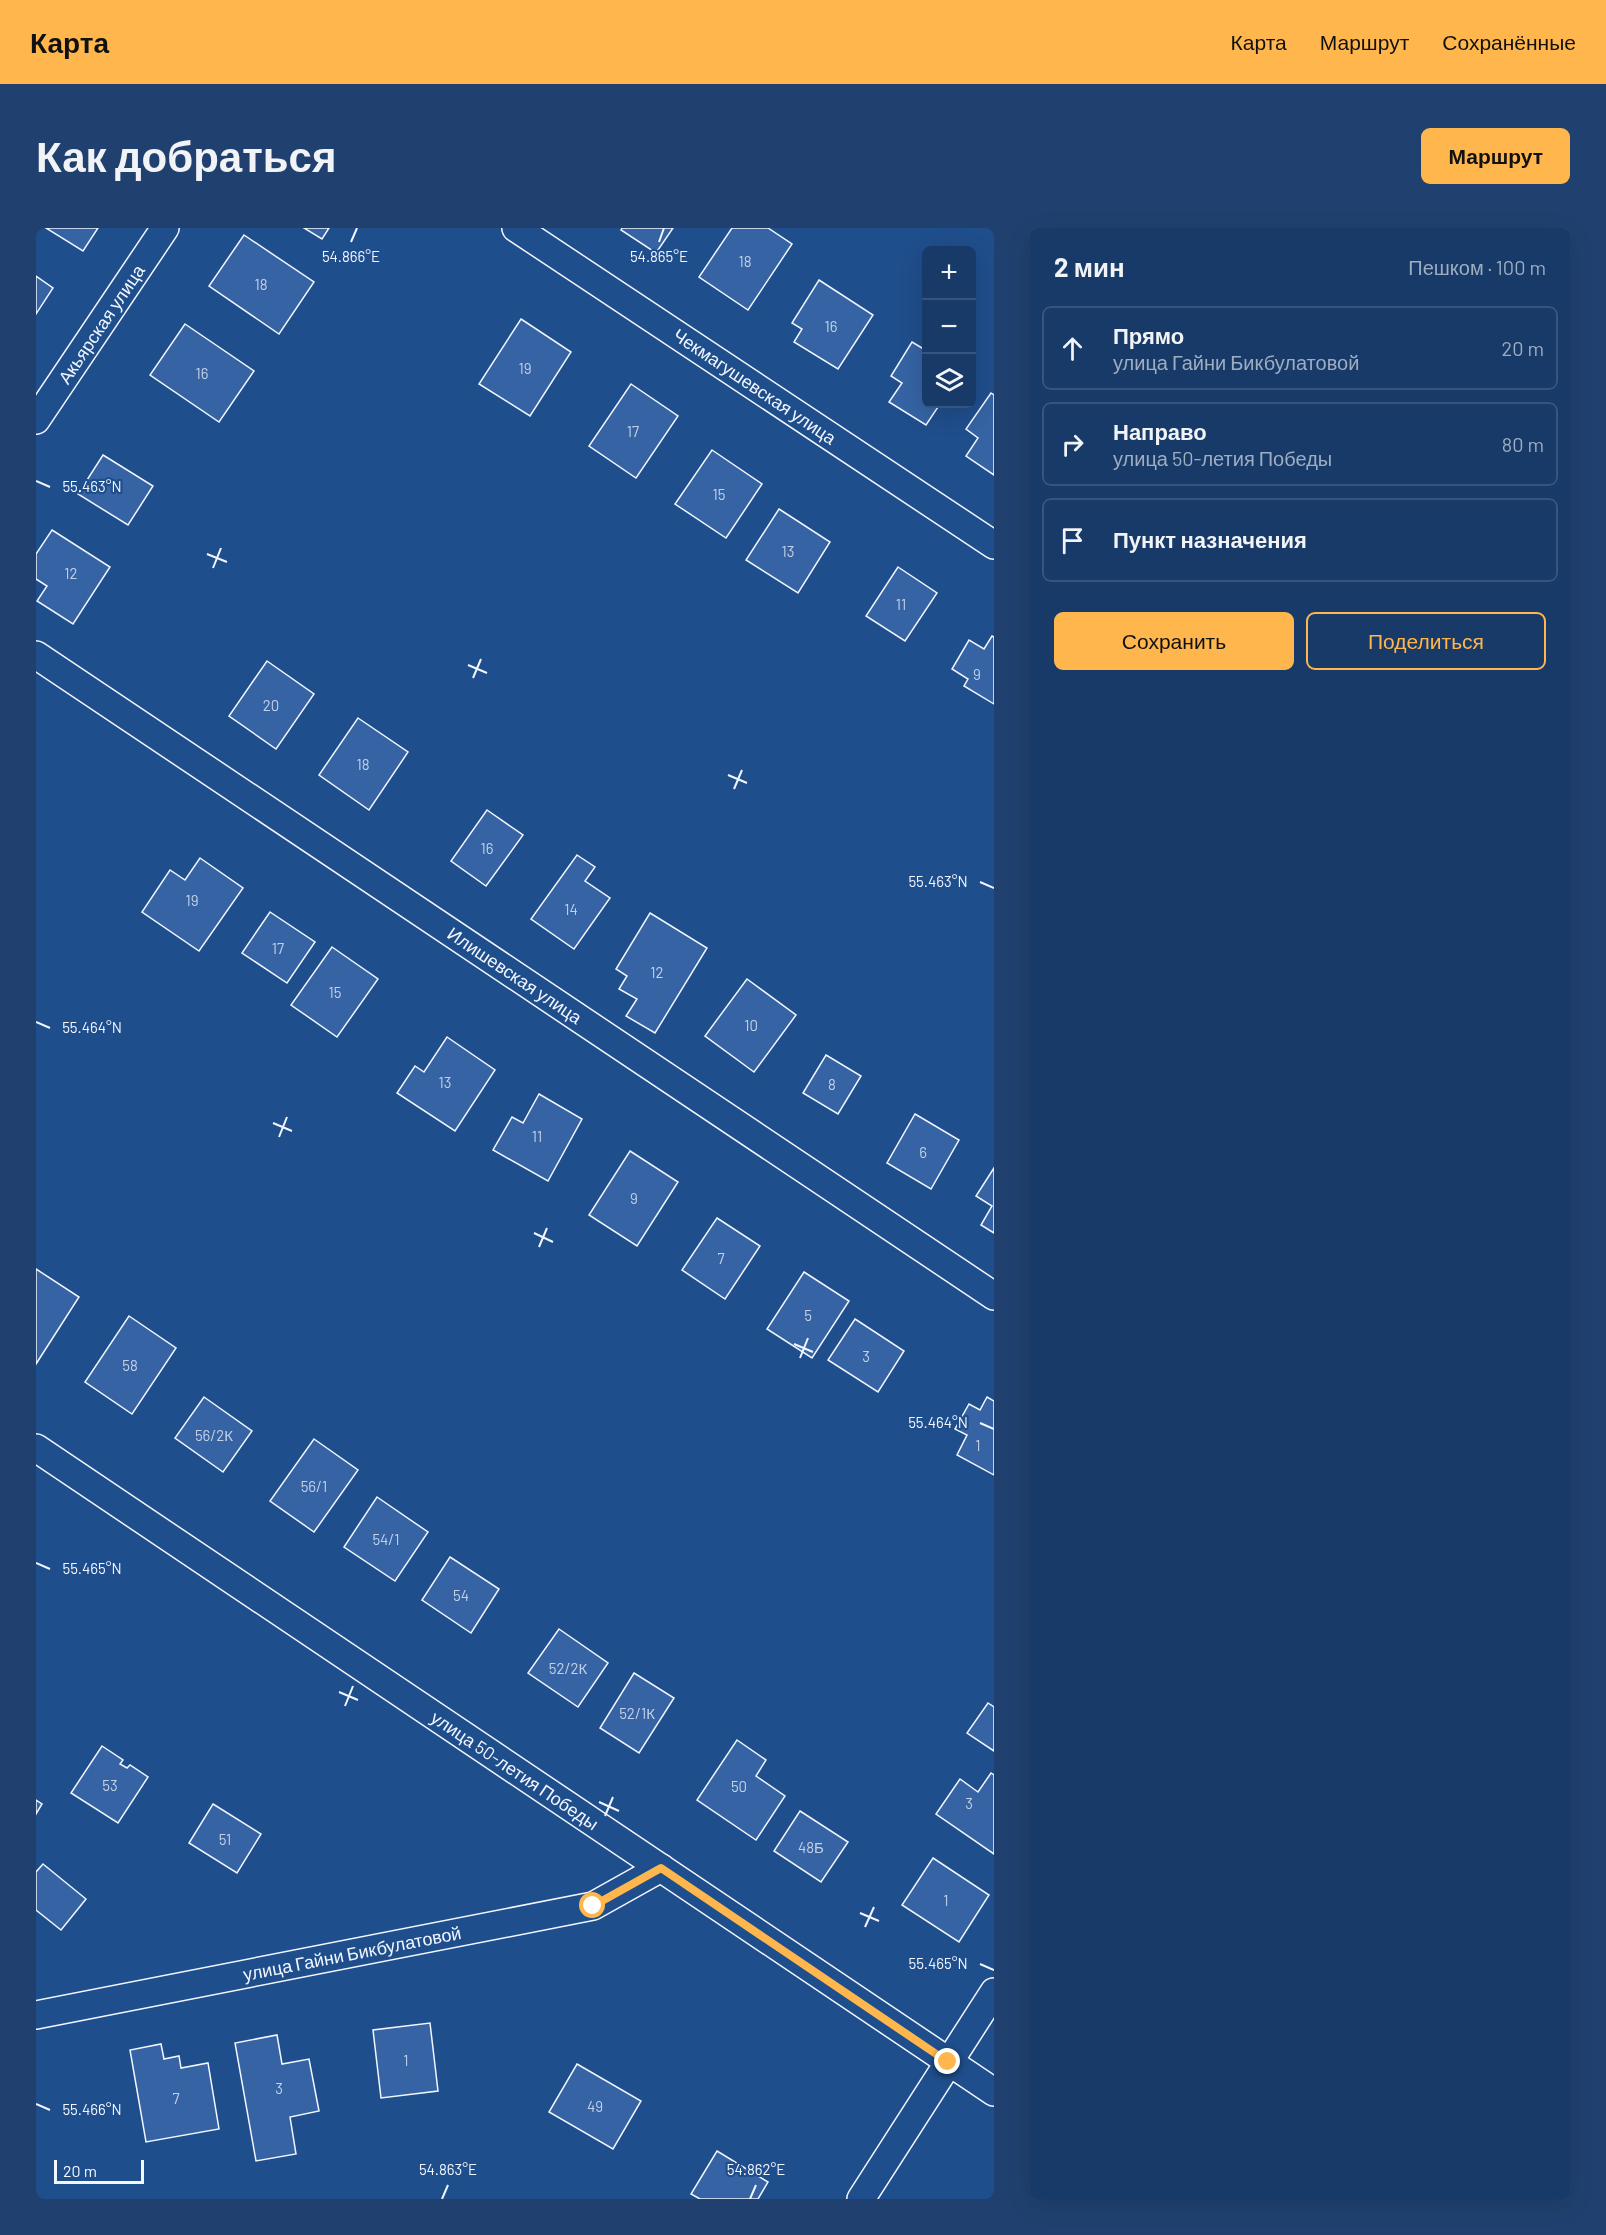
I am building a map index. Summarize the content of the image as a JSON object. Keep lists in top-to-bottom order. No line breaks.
{"streets":{"street":["Акьярская улица","Чекмагушевская улица","Илишевская улица","улица 50-летия Победы","улица Гайни Бикбулатовой"]},"crossings":[["улица 50-летия Победы","улица Гайни Бикбулатовой"]],"house_numbers":["18","18","16","19","16","17","15","13","12","11","9","20","18","16","19","14","17","12","15","10","13","8","11","6","9","7","5","3","58","56/2К","1","56/1","54/1","54","52/2К","52/1К","53","50","3","51","48Б","1","1","3","7","49"],"scale_bar":"20 m","page":{"header":"Карта","nav":["Карта","Маршрут","Сохранённые"],"buttons":["Маршрут",["Сохранить","Поделиться"]],"title":"Как добраться","heading":["2 мин","Пешком · 100 m"],"map_buttons":["+","−"],"list":[["Прямо","улица Гайни Бикбулатовой","20 m"],["Направо","улица 50-летия Победы","80 m"],"Пункт назначения"],"scale":"20 m"},"coordinates":["54.866°E","54.865°E","55.463°N","55.464°N","55.465°N","55.466°N","54.863°E","54.862°E"]}
